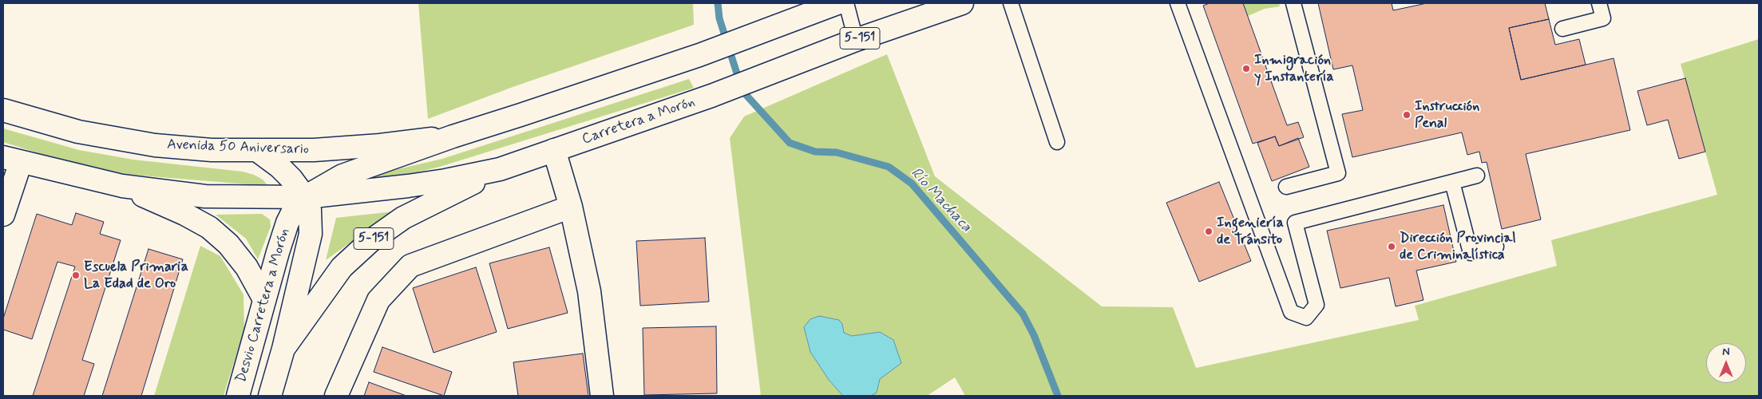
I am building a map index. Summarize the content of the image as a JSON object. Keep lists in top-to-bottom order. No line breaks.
{"streets":{"main road":["5-151","Carretera a Morón","Avenida 50 Aniversario","Desvio Carretera a Morón"]},"crossings":[["5-151","Carretera a Morón"],["5-151","Avenida 50 Aniversario"],["5-151","Desvio Carretera a Morón"],["Carretera a Morón","Desvio Carretera a Morón"],["Avenida 50 Aniversario","Desvio Carretera a Morón"]],"water":["Río Machaca"],"places":["Inmigración y Instantería","Instrucción Penal","Ingeniería de Tránsito","Dirección Provincial de Criminalística","Escuela Primaria La Edad de Oro"],"north":"top"}
